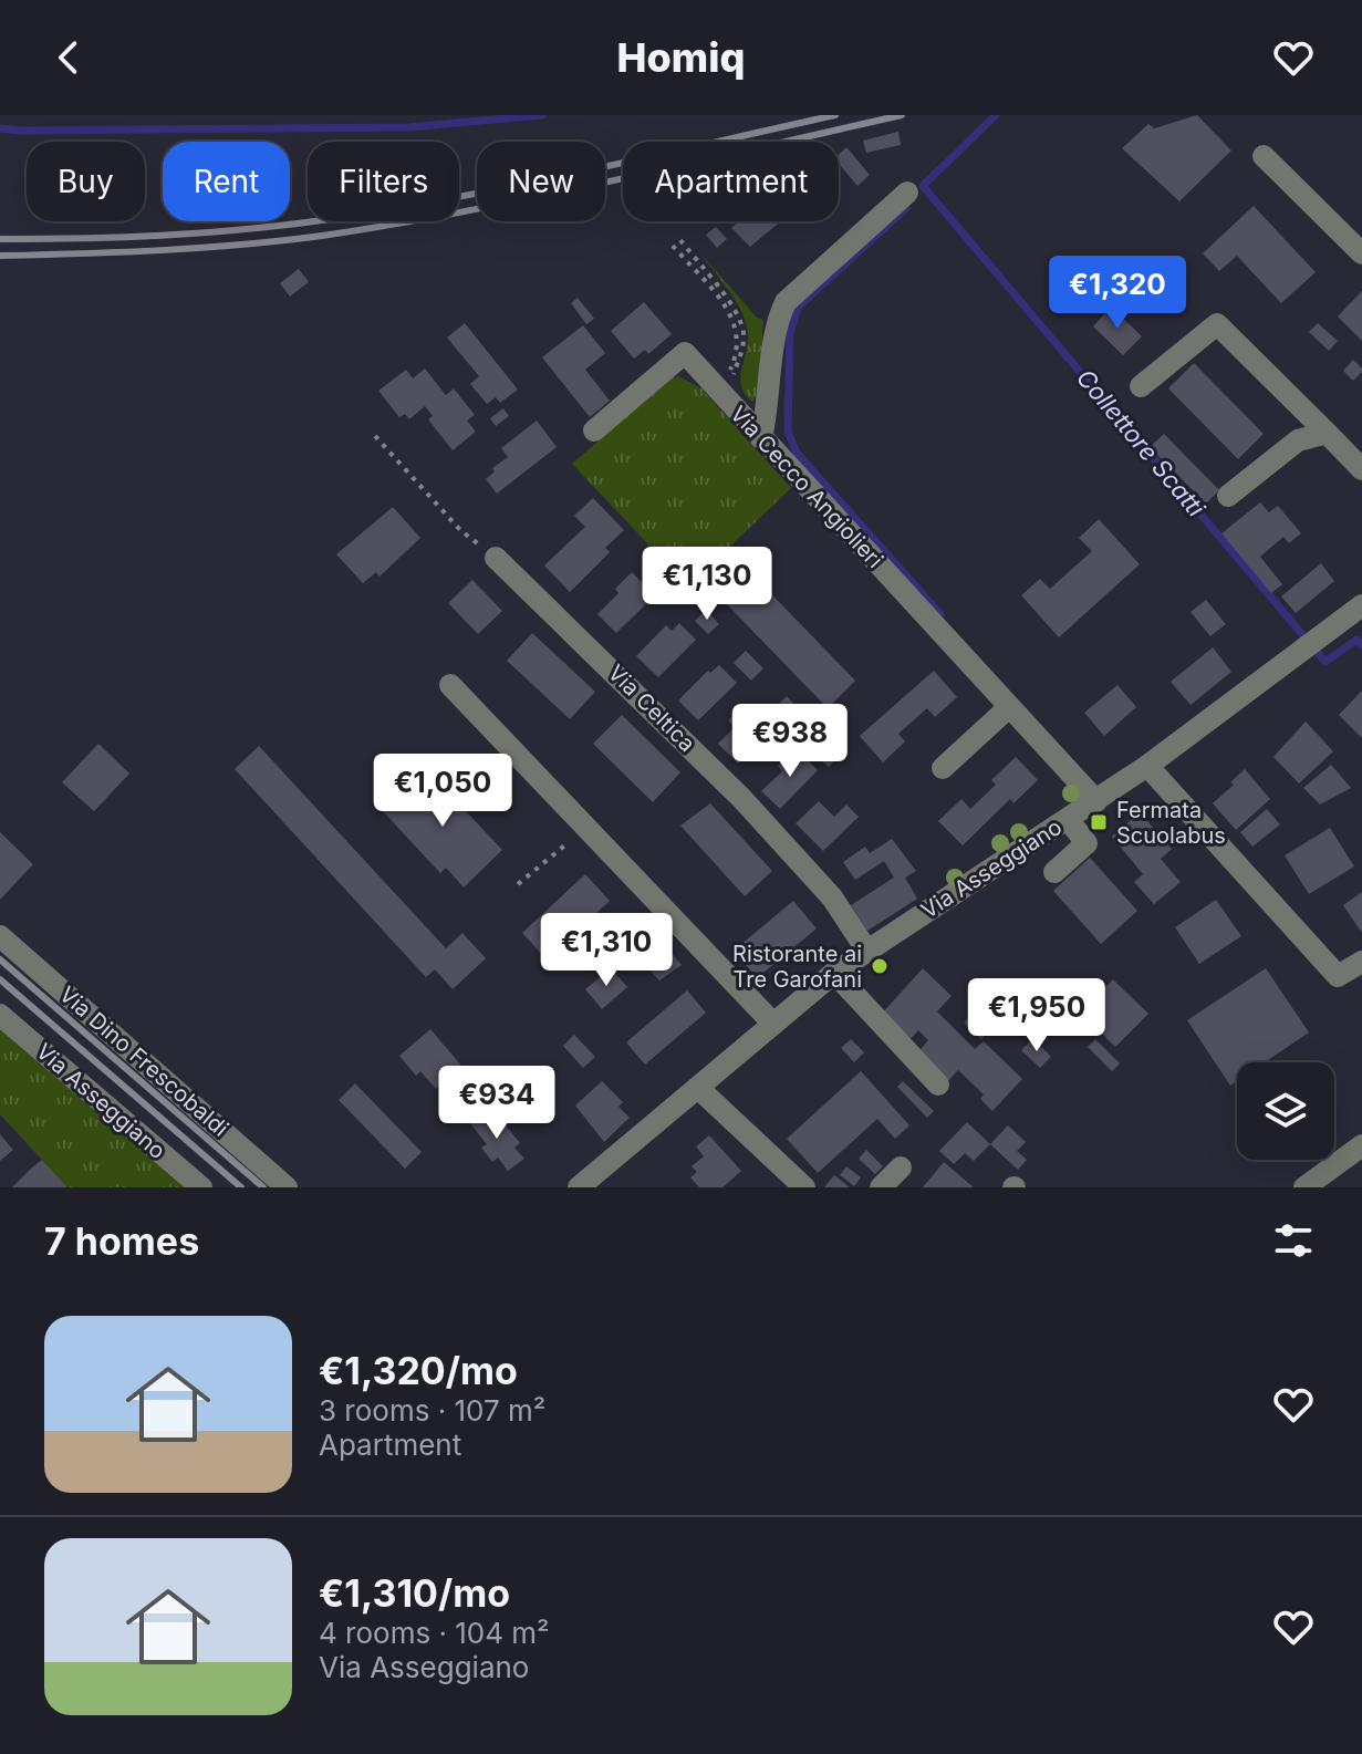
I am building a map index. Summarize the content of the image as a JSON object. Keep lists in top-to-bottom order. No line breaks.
{"streets":{"street":["Via Cecco Angiolieri","Via Celtica","Via Asseggiano","Via Dino Frescobaldi"]},"crossings":[["Via Cecco Angiolieri","Via Asseggiano"],["Via Celtica","Via Asseggiano"]],"water":["Collettore Scatti"],"places":{"transit":["Fermata Scuolabus"],"other":["Ristorante ai Tre Garofani"]},"page":{"header":"Homiq","chip":["Buy","Rent","Filters","New","Apartment"],"price":["€1,320","€1,130","€938","€1,050","€1,310","€1,950","€934"],"heading":"7 homes","list":[{"name":"€1,320/mo","note":"3 rooms · 107 m² · Apartment"},{"name":"€1,310/mo","note":"4 rooms · 104 m² · Via Asseggiano"}]}}
